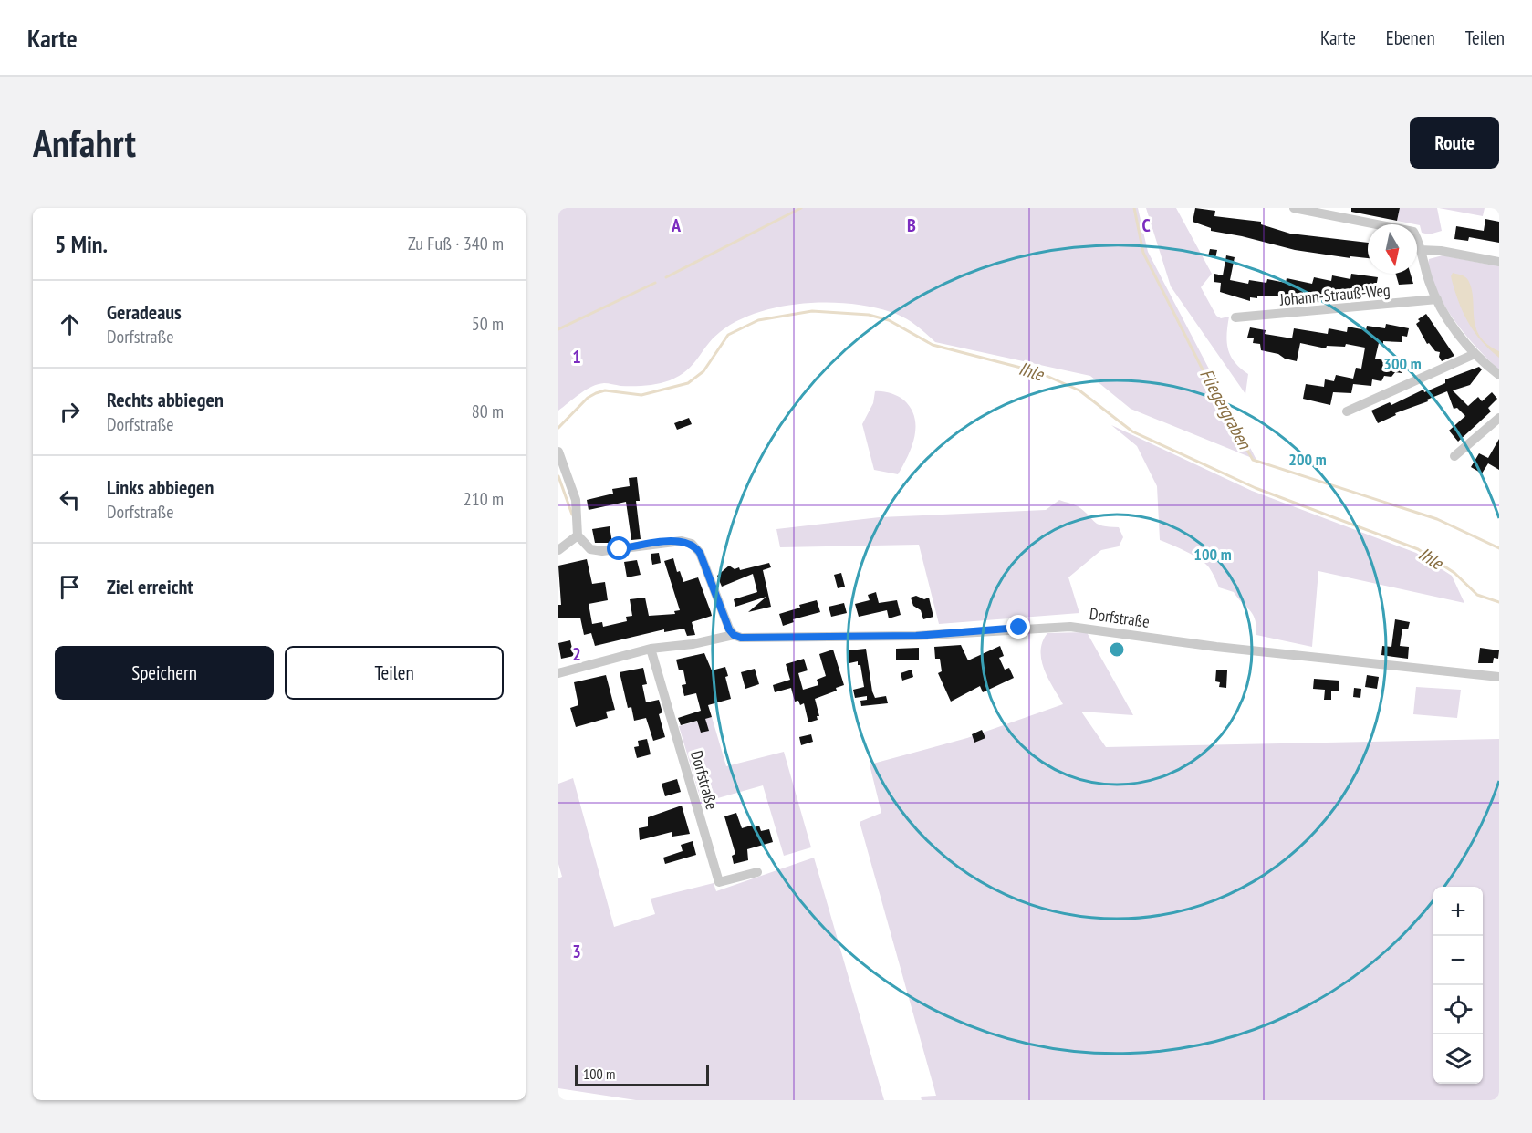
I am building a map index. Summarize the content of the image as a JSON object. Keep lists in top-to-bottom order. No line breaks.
{"streets":{"street":["Johann-Strauß-Weg","Dorfstraße"]},"water":["Ihle","Fliegergraben"],"scale_bar":"100 m","north":"bottom","page":{"header":"Karte","nav":["Karte","Ebenen","Teilen"],"buttons":["Route",["Speichern","Teilen"]],"title":"Anfahrt","heading":["5 Min.","Zu Fuß · 340 m"],"list":[["Geradeaus","Dorfstraße","50 m"],["Rechts abbiegen","Dorfstraße","80 m"],["Links abbiegen","Dorfstraße","210 m"],"Ziel erreicht"],"map_buttons":["+","−"],"scale":"100 m"},"grid":{"columns":["A","B","C"],"rows":["1","2","3"]},"rings":["300 m","200 m","100 m"]}
